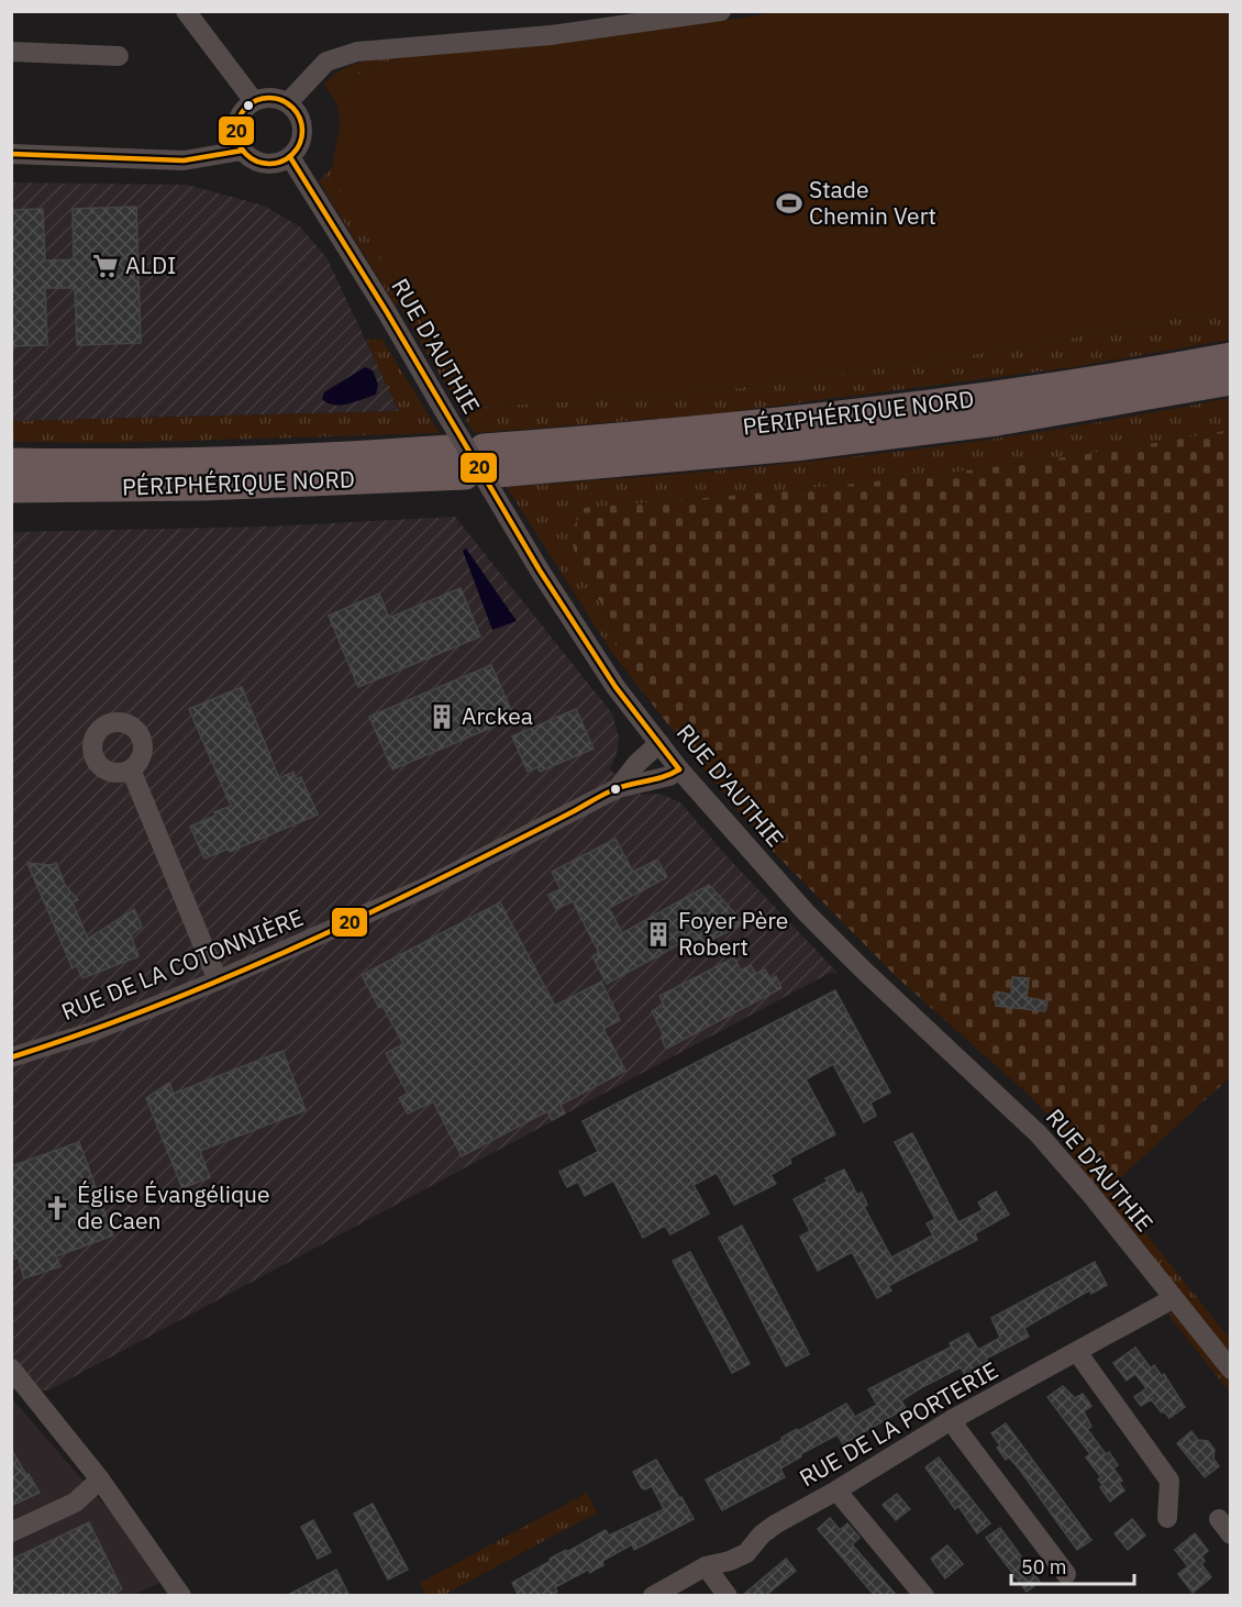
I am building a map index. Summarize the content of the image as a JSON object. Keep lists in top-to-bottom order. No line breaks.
{"streets":{"highway":["PÉRIPHÉRIQUE NORD"],"street":["RUE D'AUTHIE","RUE DE LA COTONNIÈRE","RUE DE LA PORTERIE"]},"crossings":[["RUE D'AUTHIE","RUE DE LA COTONNIÈRE"],["RUE D'AUTHIE","RUE DE LA PORTERIE"]],"places":{"sports":["Stade Chemin Vert"],"supermarket":["ALDI"],"building":["Arckea","Foyer Père Robert"],"church":["Église Évangélique de Caen"]},"lines":["transit line 20"],"scale_bar":"50 m"}
